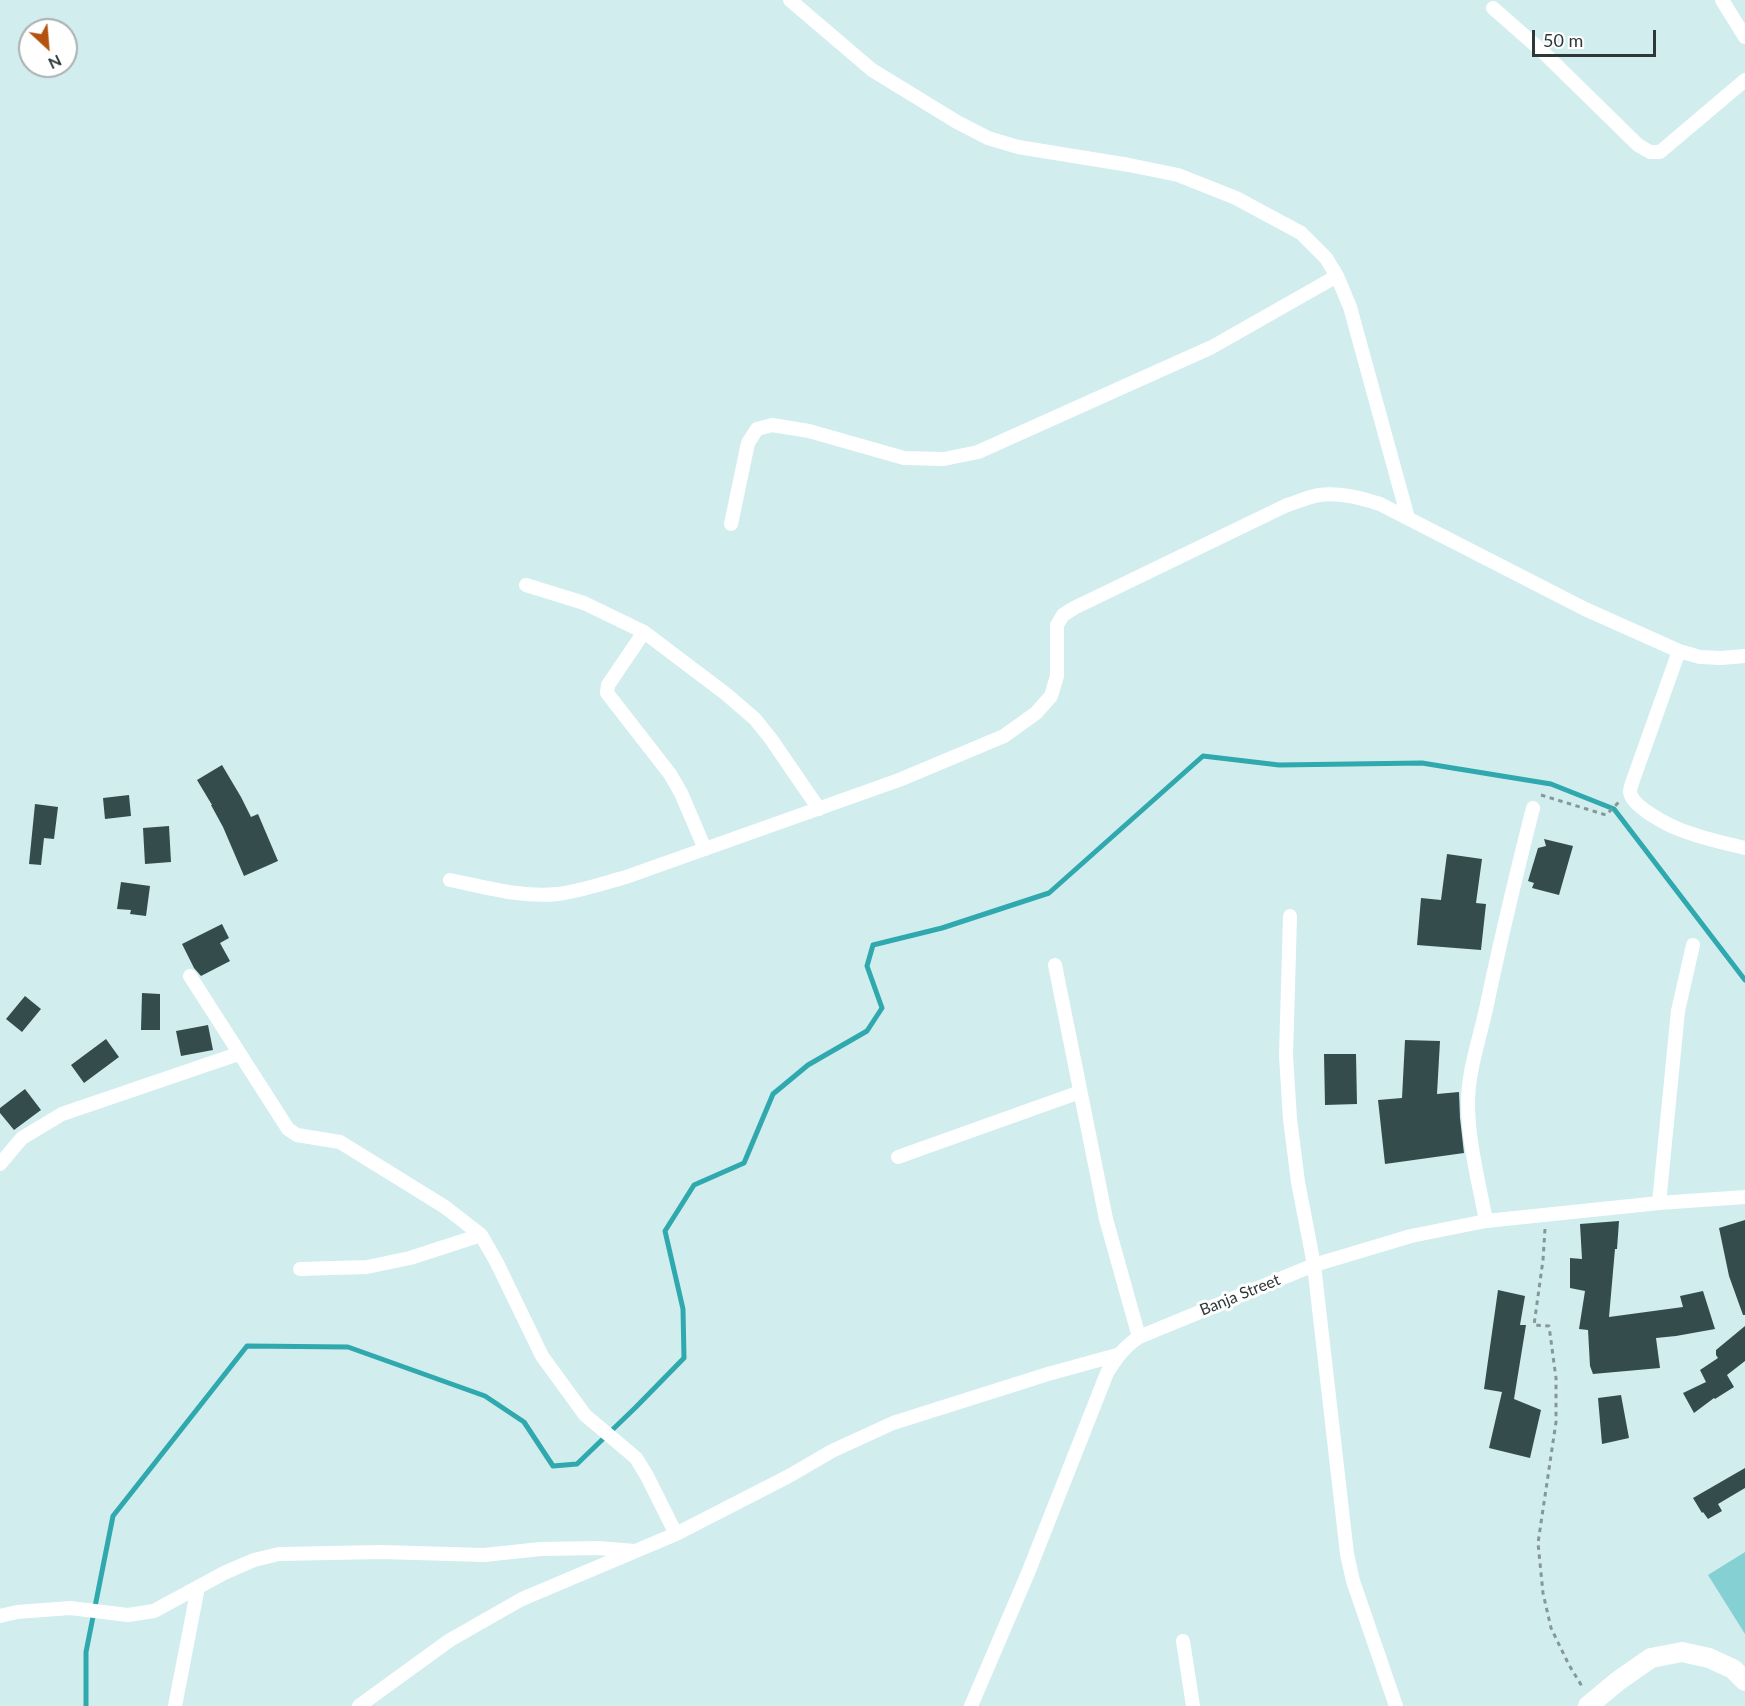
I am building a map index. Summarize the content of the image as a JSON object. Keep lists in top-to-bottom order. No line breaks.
{"streets":{"street":["Banja Street"]},"scale_bar":"50 m","north":"bottom right"}
